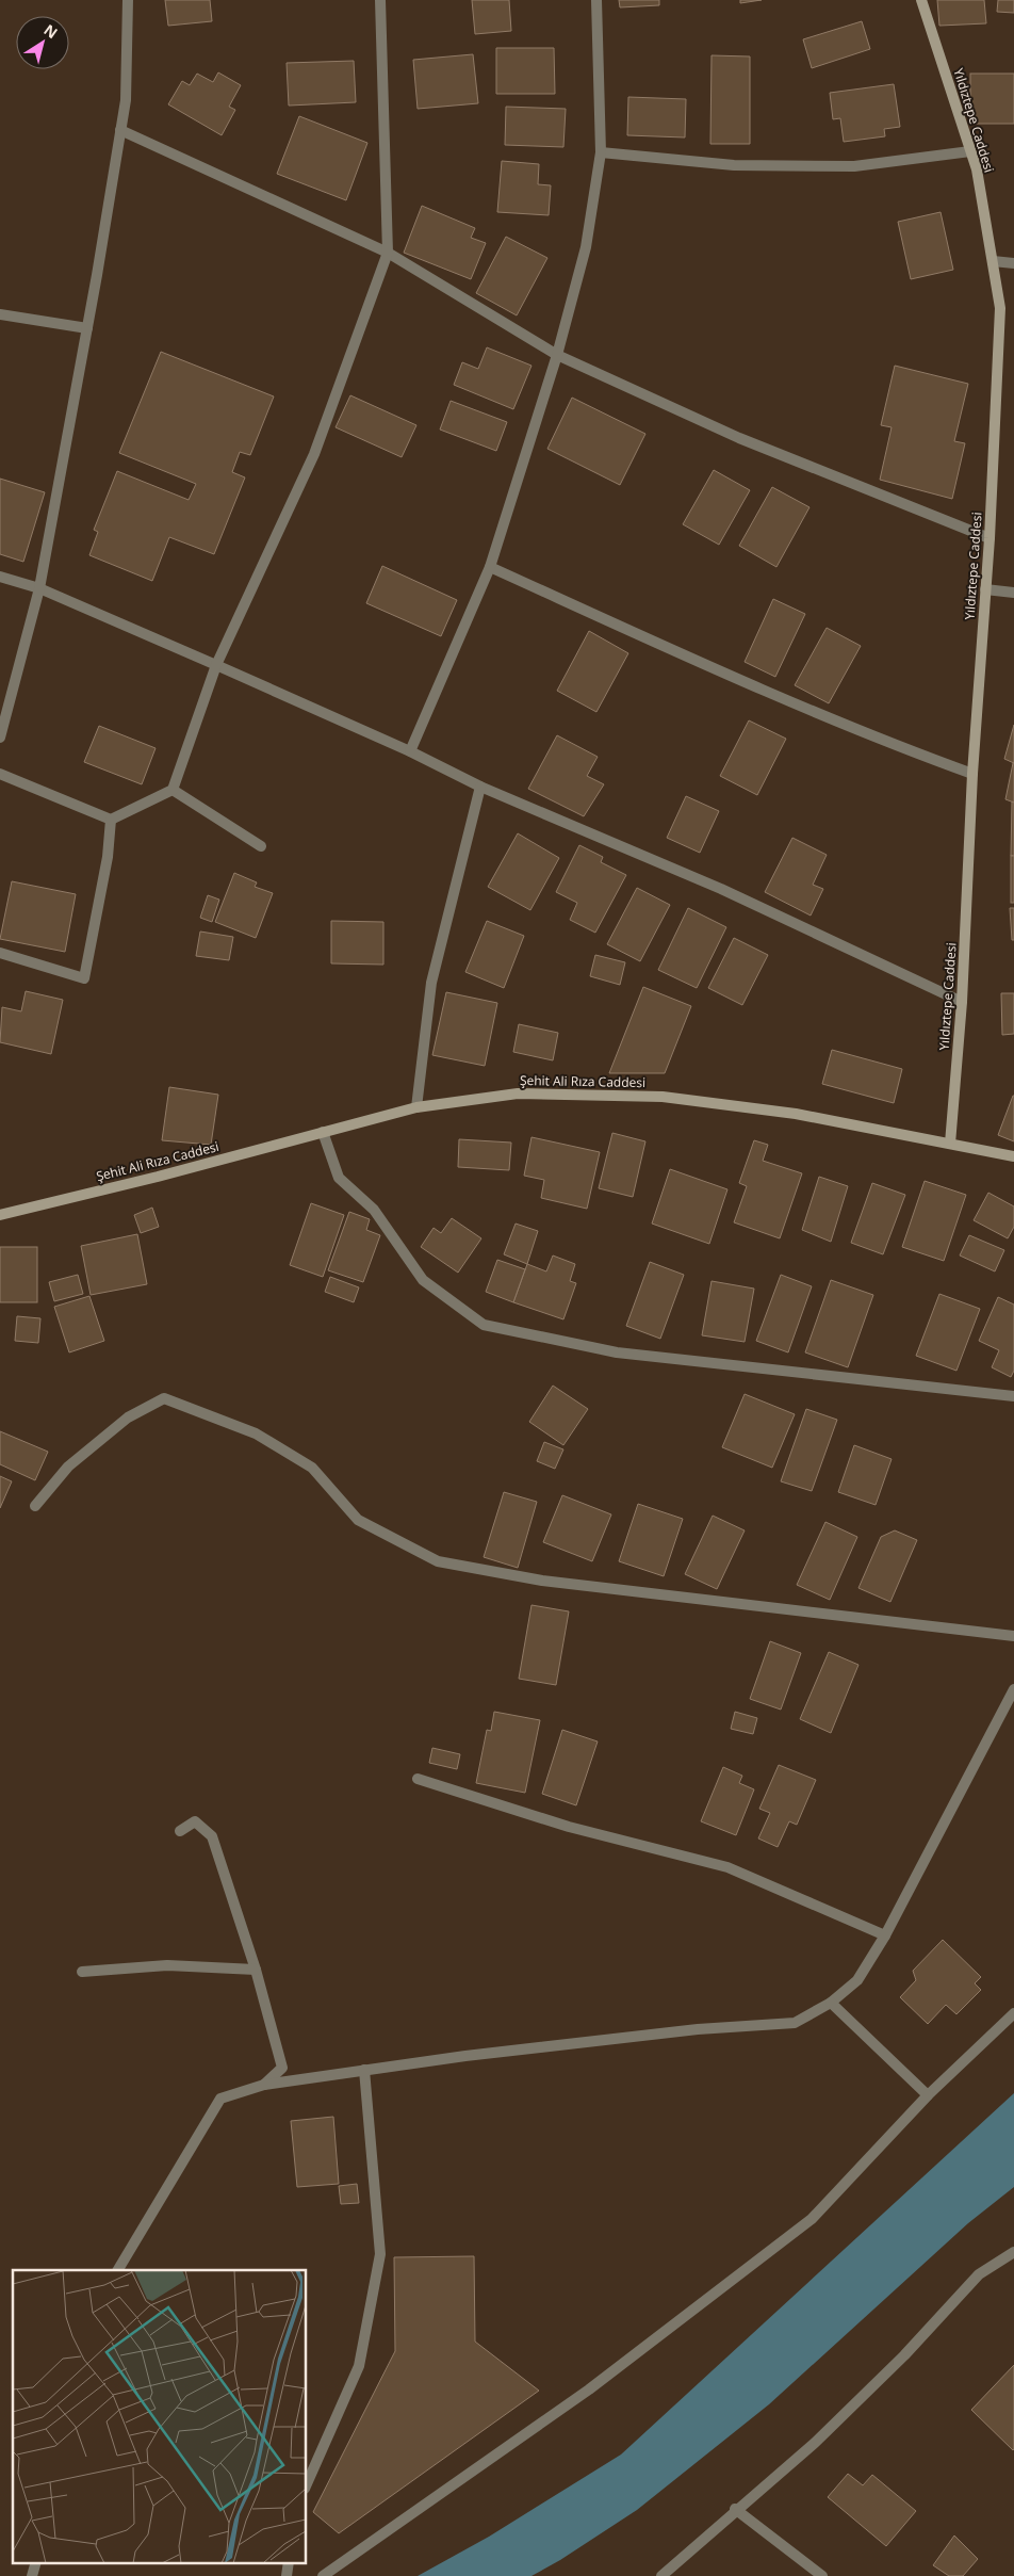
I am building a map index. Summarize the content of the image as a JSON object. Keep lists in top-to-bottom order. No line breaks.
{"streets":{"street":["Yıldıztepe Caddesi","Şehit Ali Rıza Caddesi"]},"crossings":[["Yıldıztepe Caddesi","Şehit Ali Rıza Caddesi"]],"north":"top right"}
